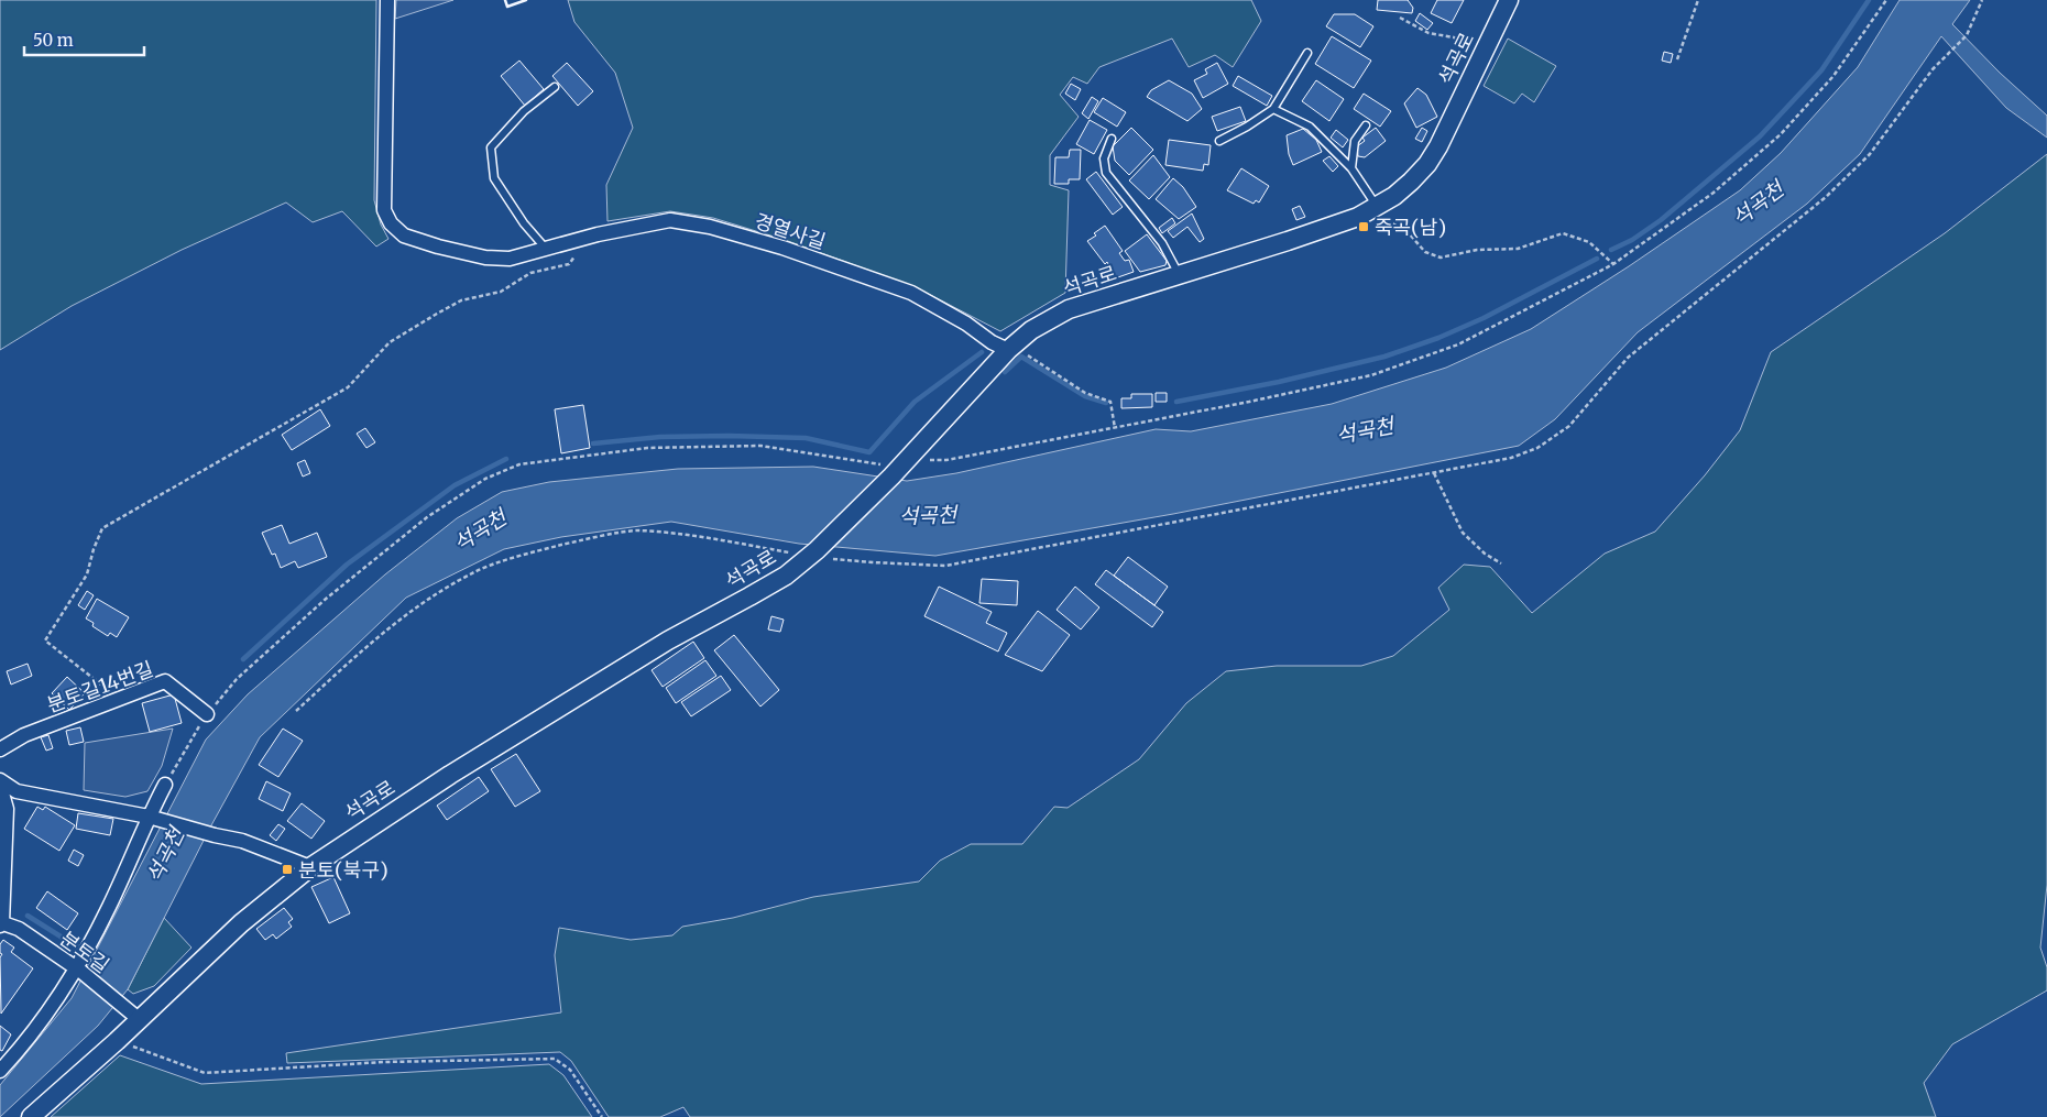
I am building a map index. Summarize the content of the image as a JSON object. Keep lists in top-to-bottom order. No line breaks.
{"streets":{"street":["석곡로","경열사길","분토길14번길","분토길"]},"crossings":[["석곡로","경열사길"],["석곡로","분토길"]],"water":["석곡천"],"places":{"transit":["죽곡(남)","분토(북구)"]},"scale_bar":"50 m"}
